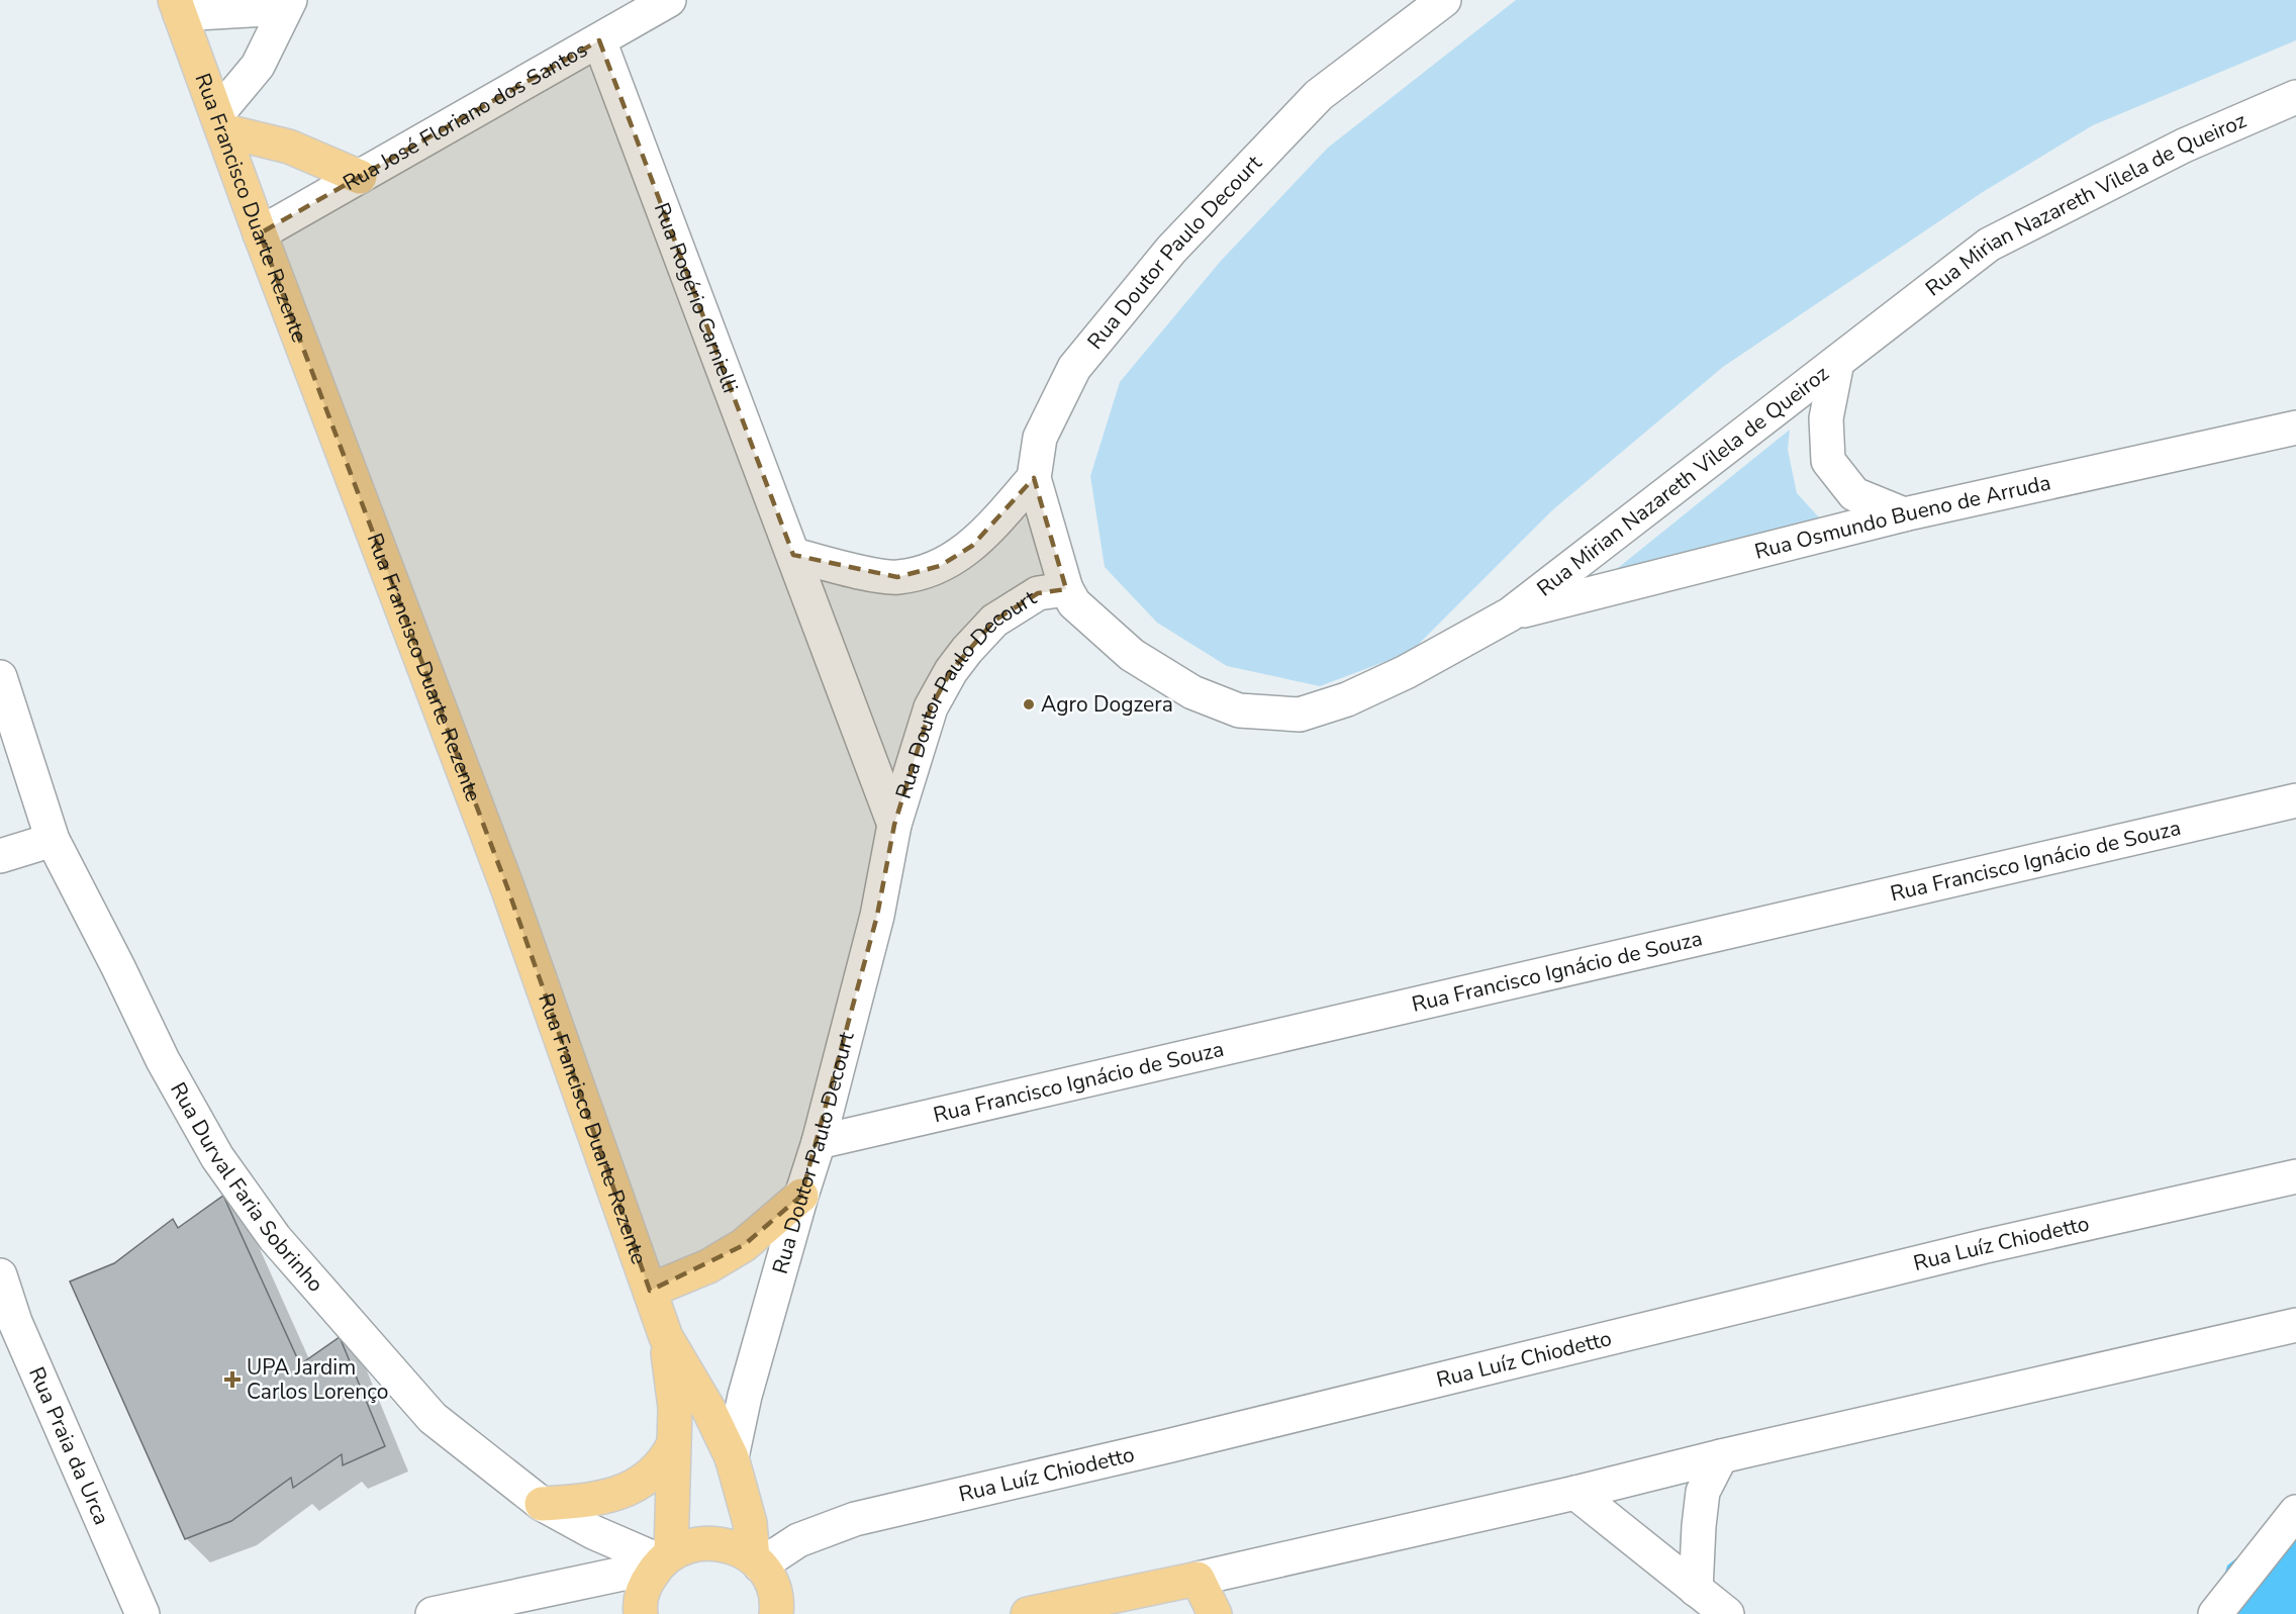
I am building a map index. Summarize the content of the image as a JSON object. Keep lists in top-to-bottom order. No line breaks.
{"streets":{"main road":["Rua Francisco Duarte Rezente"],"street":["Rua José Floriano dos Santos","Rua Mirian Nazareth Vilela de Queiroz","Rua Doutor Paulo Decourt","Rua Rogério Carnielli","Rua Osmundo Bueno de Arruda","Rua Francisco Ignácio de Souza","Rua Durval Faria Sobrinho","Rua Luíz Chiodetto","Rua Praia da Urca"]},"crossings":[["Rua José Floriano dos Santos","Rua Francisco Duarte Rezente"],["Rua José Floriano dos Santos","Rua Rogério Carnielli"],["Rua Mirian Nazareth Vilela de Queiroz","Rua Doutor Paulo Decourt"],["Rua Mirian Nazareth Vilela de Queiroz","Rua Osmundo Bueno de Arruda"],["Rua Francisco Duarte Rezente","Rua Doutor Paulo Decourt"],["Rua Francisco Duarte Rezente","Rua Durval Faria Sobrinho"],["Rua Francisco Duarte Rezente","Rua Luíz Chiodetto"],["Rua Doutor Paulo Decourt","Rua Rogério Carnielli"],["Rua Doutor Paulo Decourt","Rua Francisco Ignácio de Souza"]],"places":{"other":["Agro Dogzera"],"health":["UPA Jardim Carlos Lorenço"]}}
